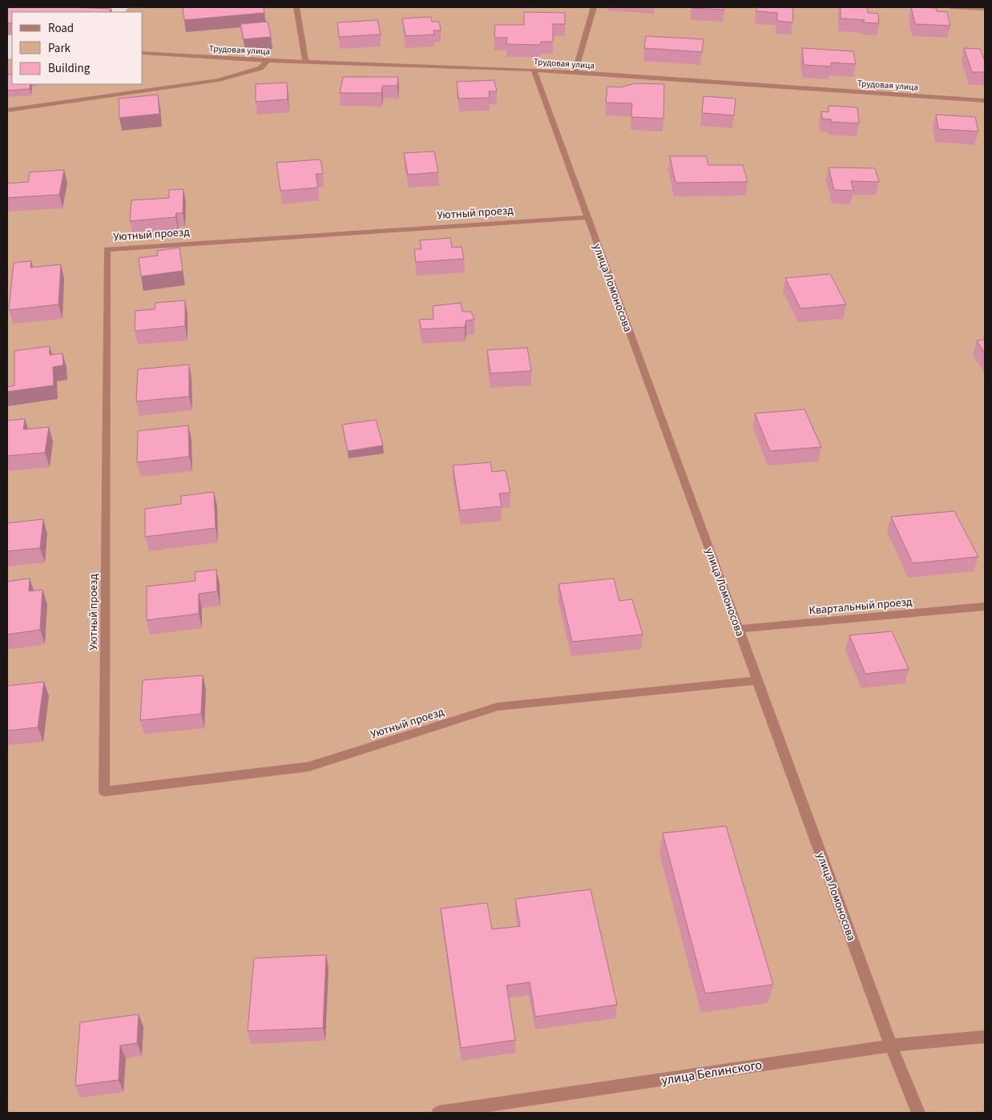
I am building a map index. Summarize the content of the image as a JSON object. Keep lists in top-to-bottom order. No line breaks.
{"streets":{"street":["Трудовая улица","Уютный проезд","улица Ломоносова","Квартальный проезд","улица Белинского"]},"crossings":[["Трудовая улица","улица Ломоносова"],["Уютный проезд","улица Ломоносова"],["улица Ломоносова","Квартальный проезд"],["улица Ломоносова","улица Белинского"]],"legend":["Road","Park","Building"]}
